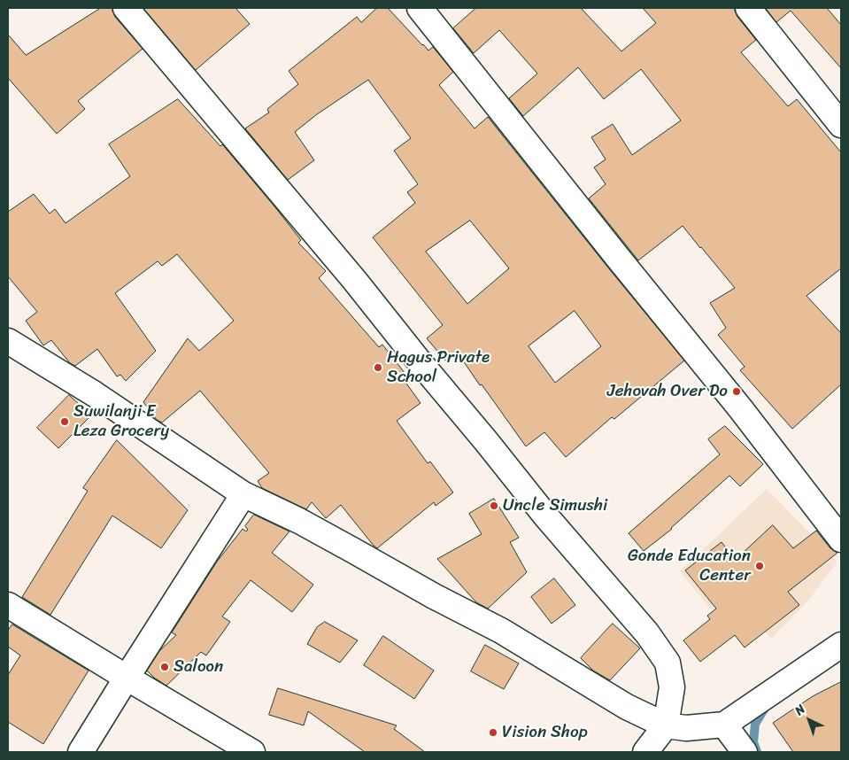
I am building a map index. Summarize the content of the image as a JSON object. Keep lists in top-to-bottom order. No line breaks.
{"places":["Hagus Private School","Jehovah Over Do","Suwilanji E Leza Grocery","Uncle Simushi","Gonde Education Center","Saloon","Vision Shop"],"north":"top left"}
